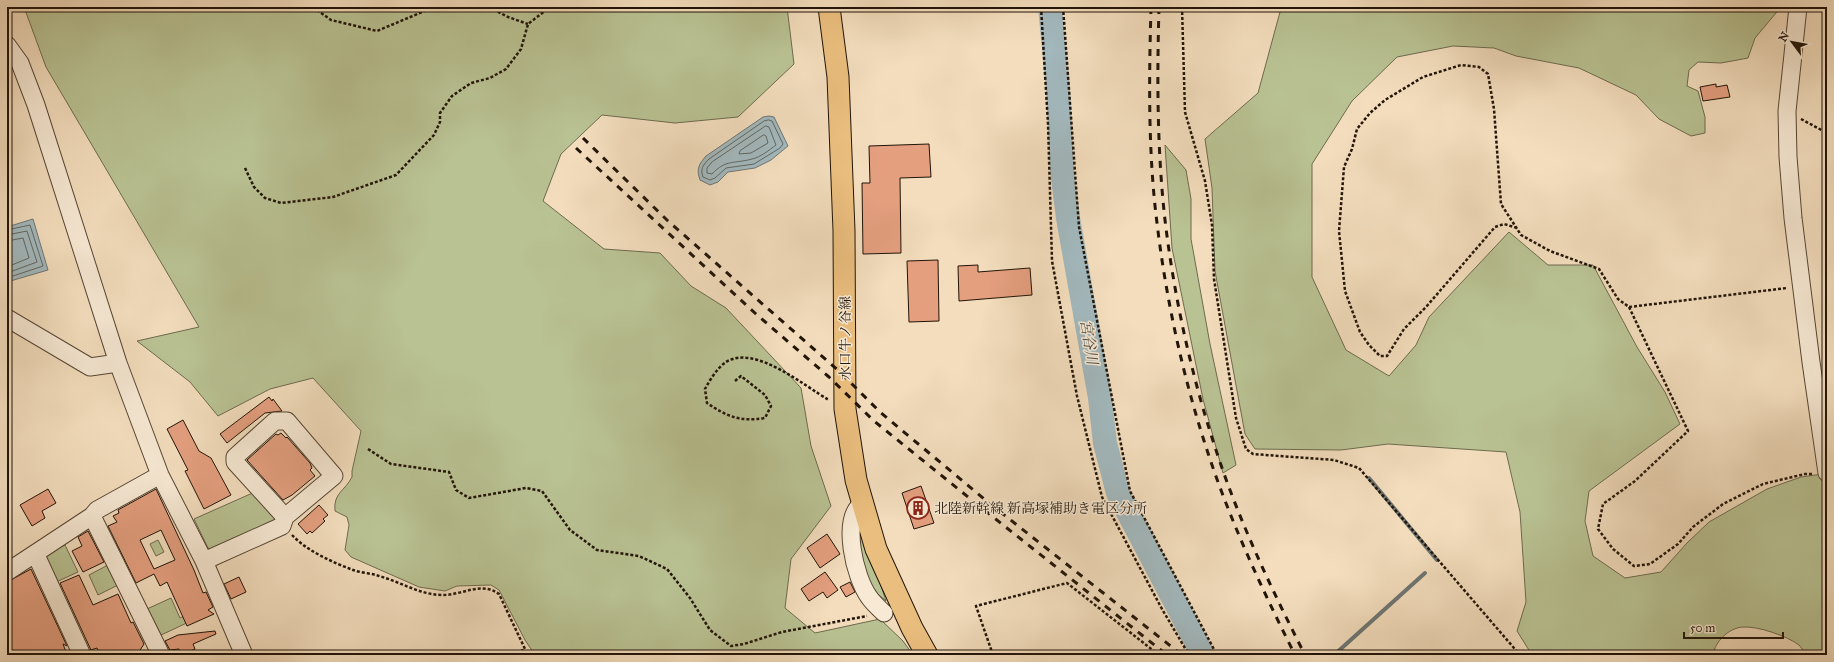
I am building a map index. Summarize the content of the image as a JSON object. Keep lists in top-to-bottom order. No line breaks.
{"streets":{"main road":["水口牛ノ谷線"]},"water":["宮谷川"],"places":{"building":["北陸新幹線 新高塚補助き電区分所"]},"scale_bar":"50 m","north":"top left"}
